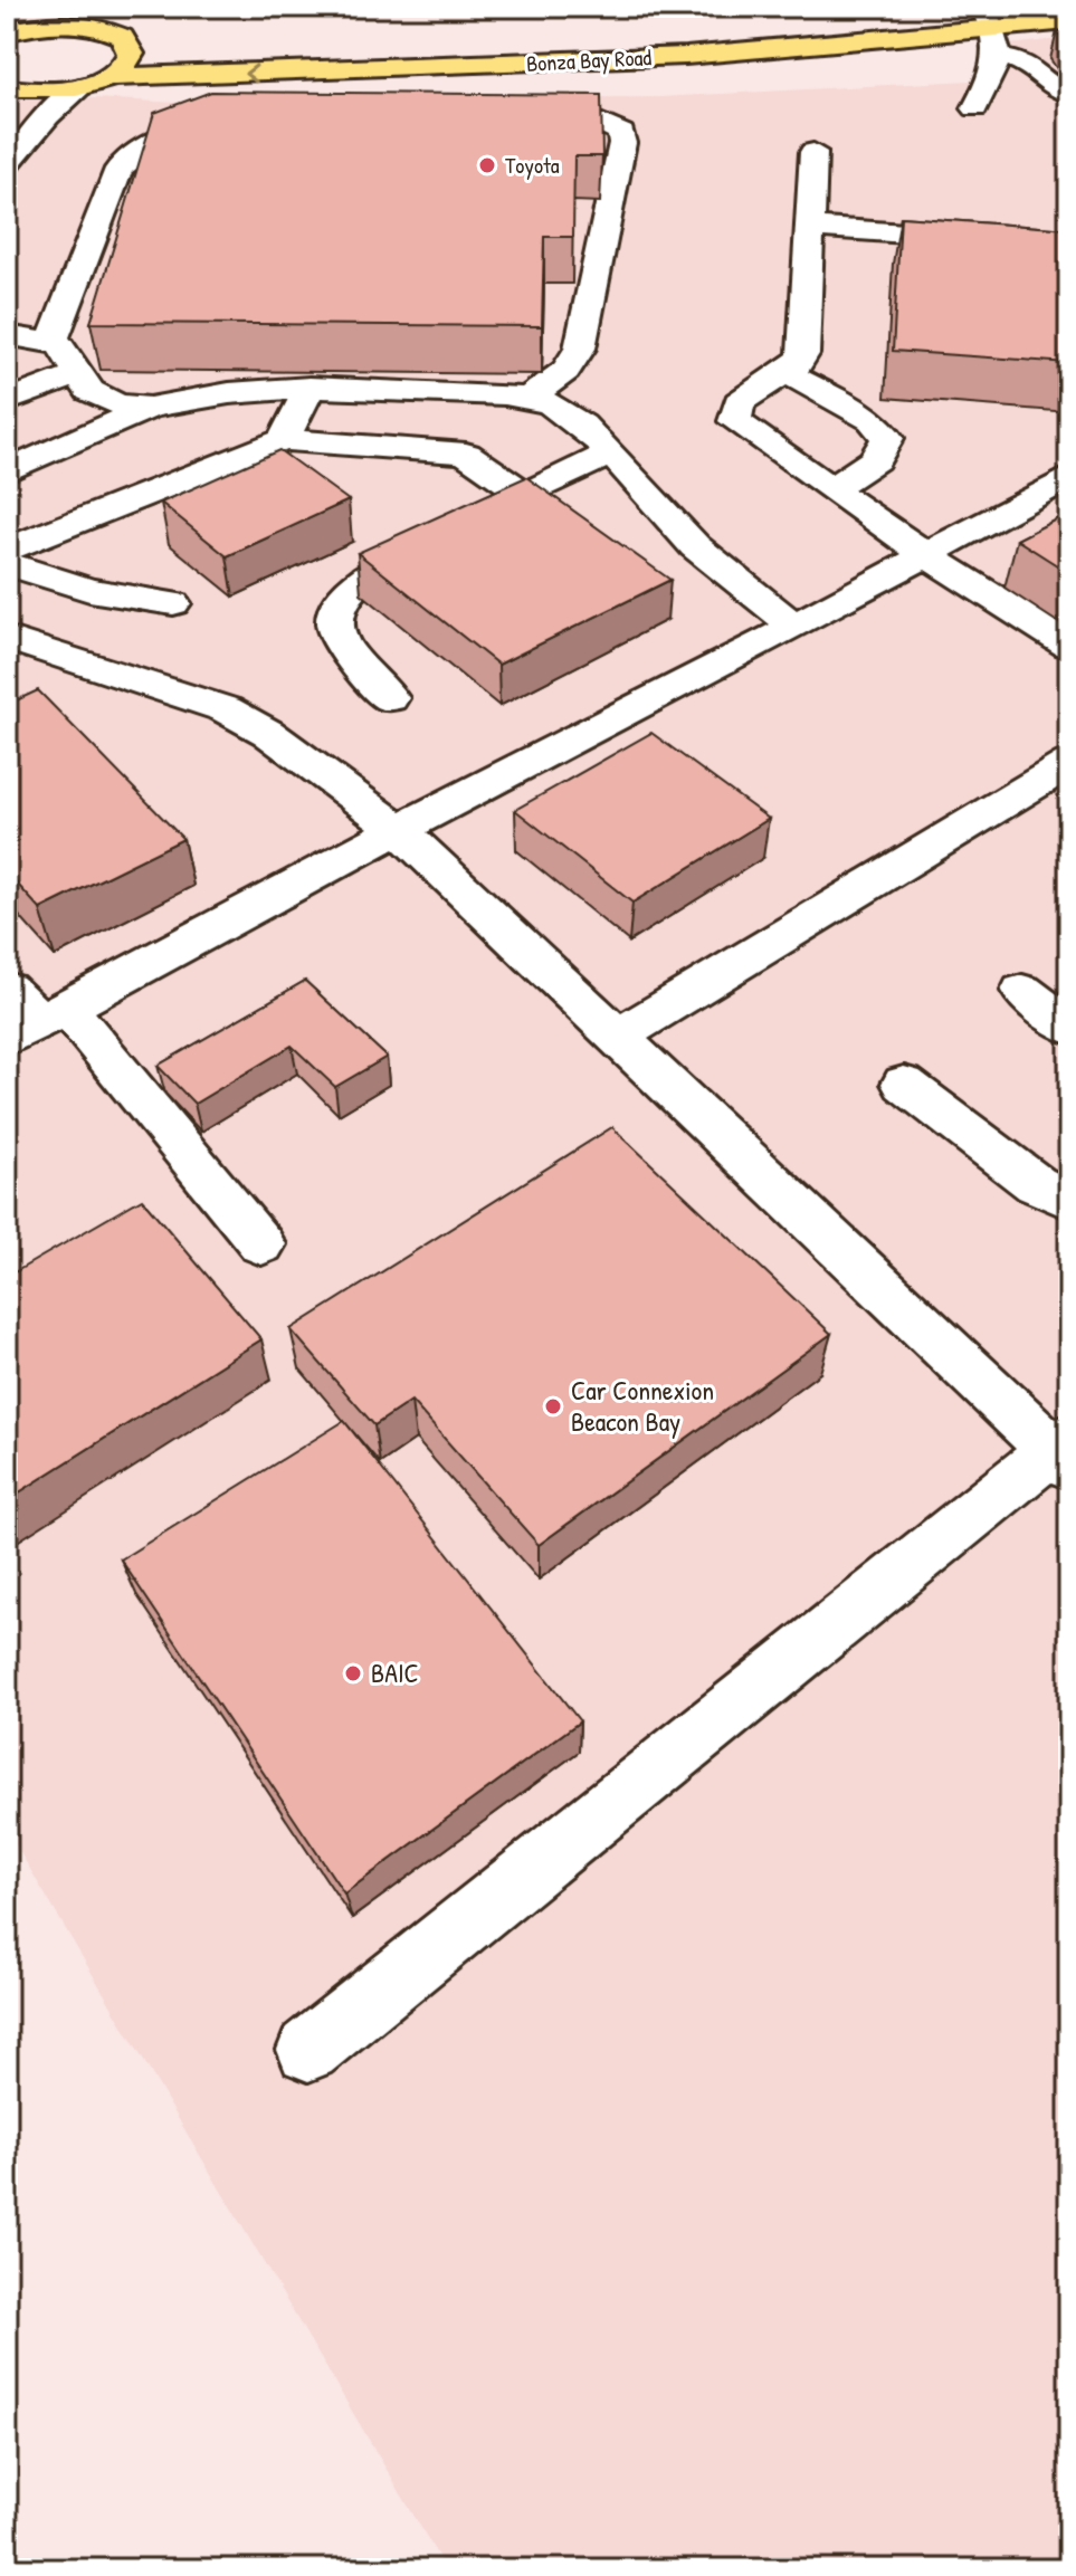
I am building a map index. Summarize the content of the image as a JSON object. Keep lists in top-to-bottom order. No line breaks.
{"streets":{"main road":["Bonza Bay Road"]},"places":["Toyota","Car Connexion Beacon Bay","BAIC"]}
